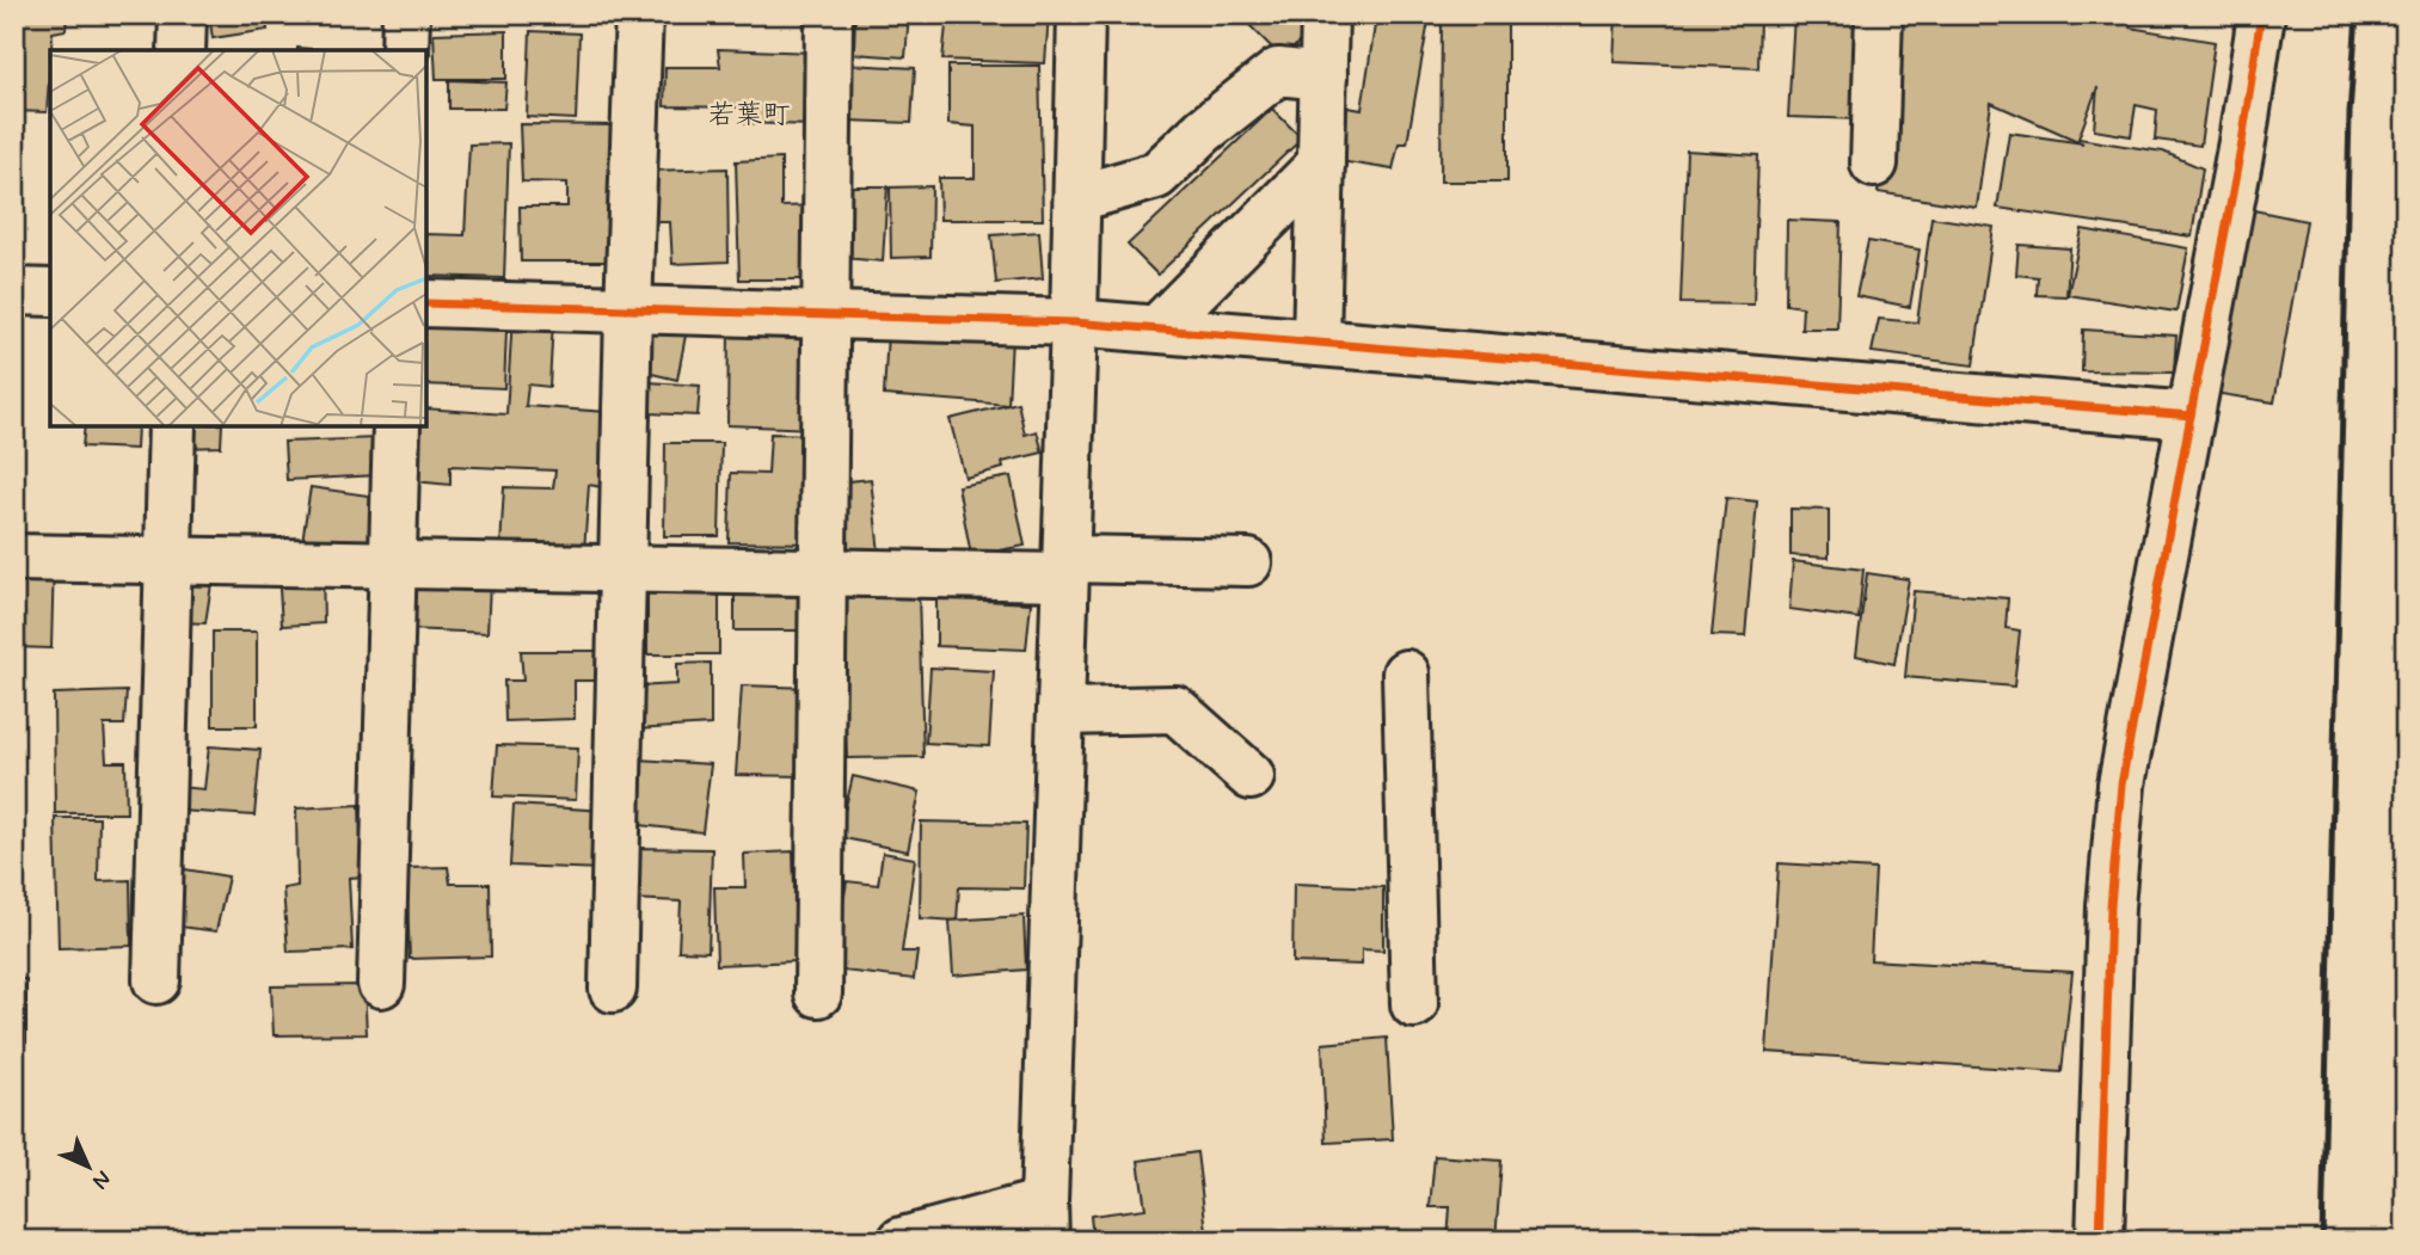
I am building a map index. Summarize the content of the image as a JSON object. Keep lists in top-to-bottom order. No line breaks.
{"districts":["若葉町"],"north":"bottom right"}
